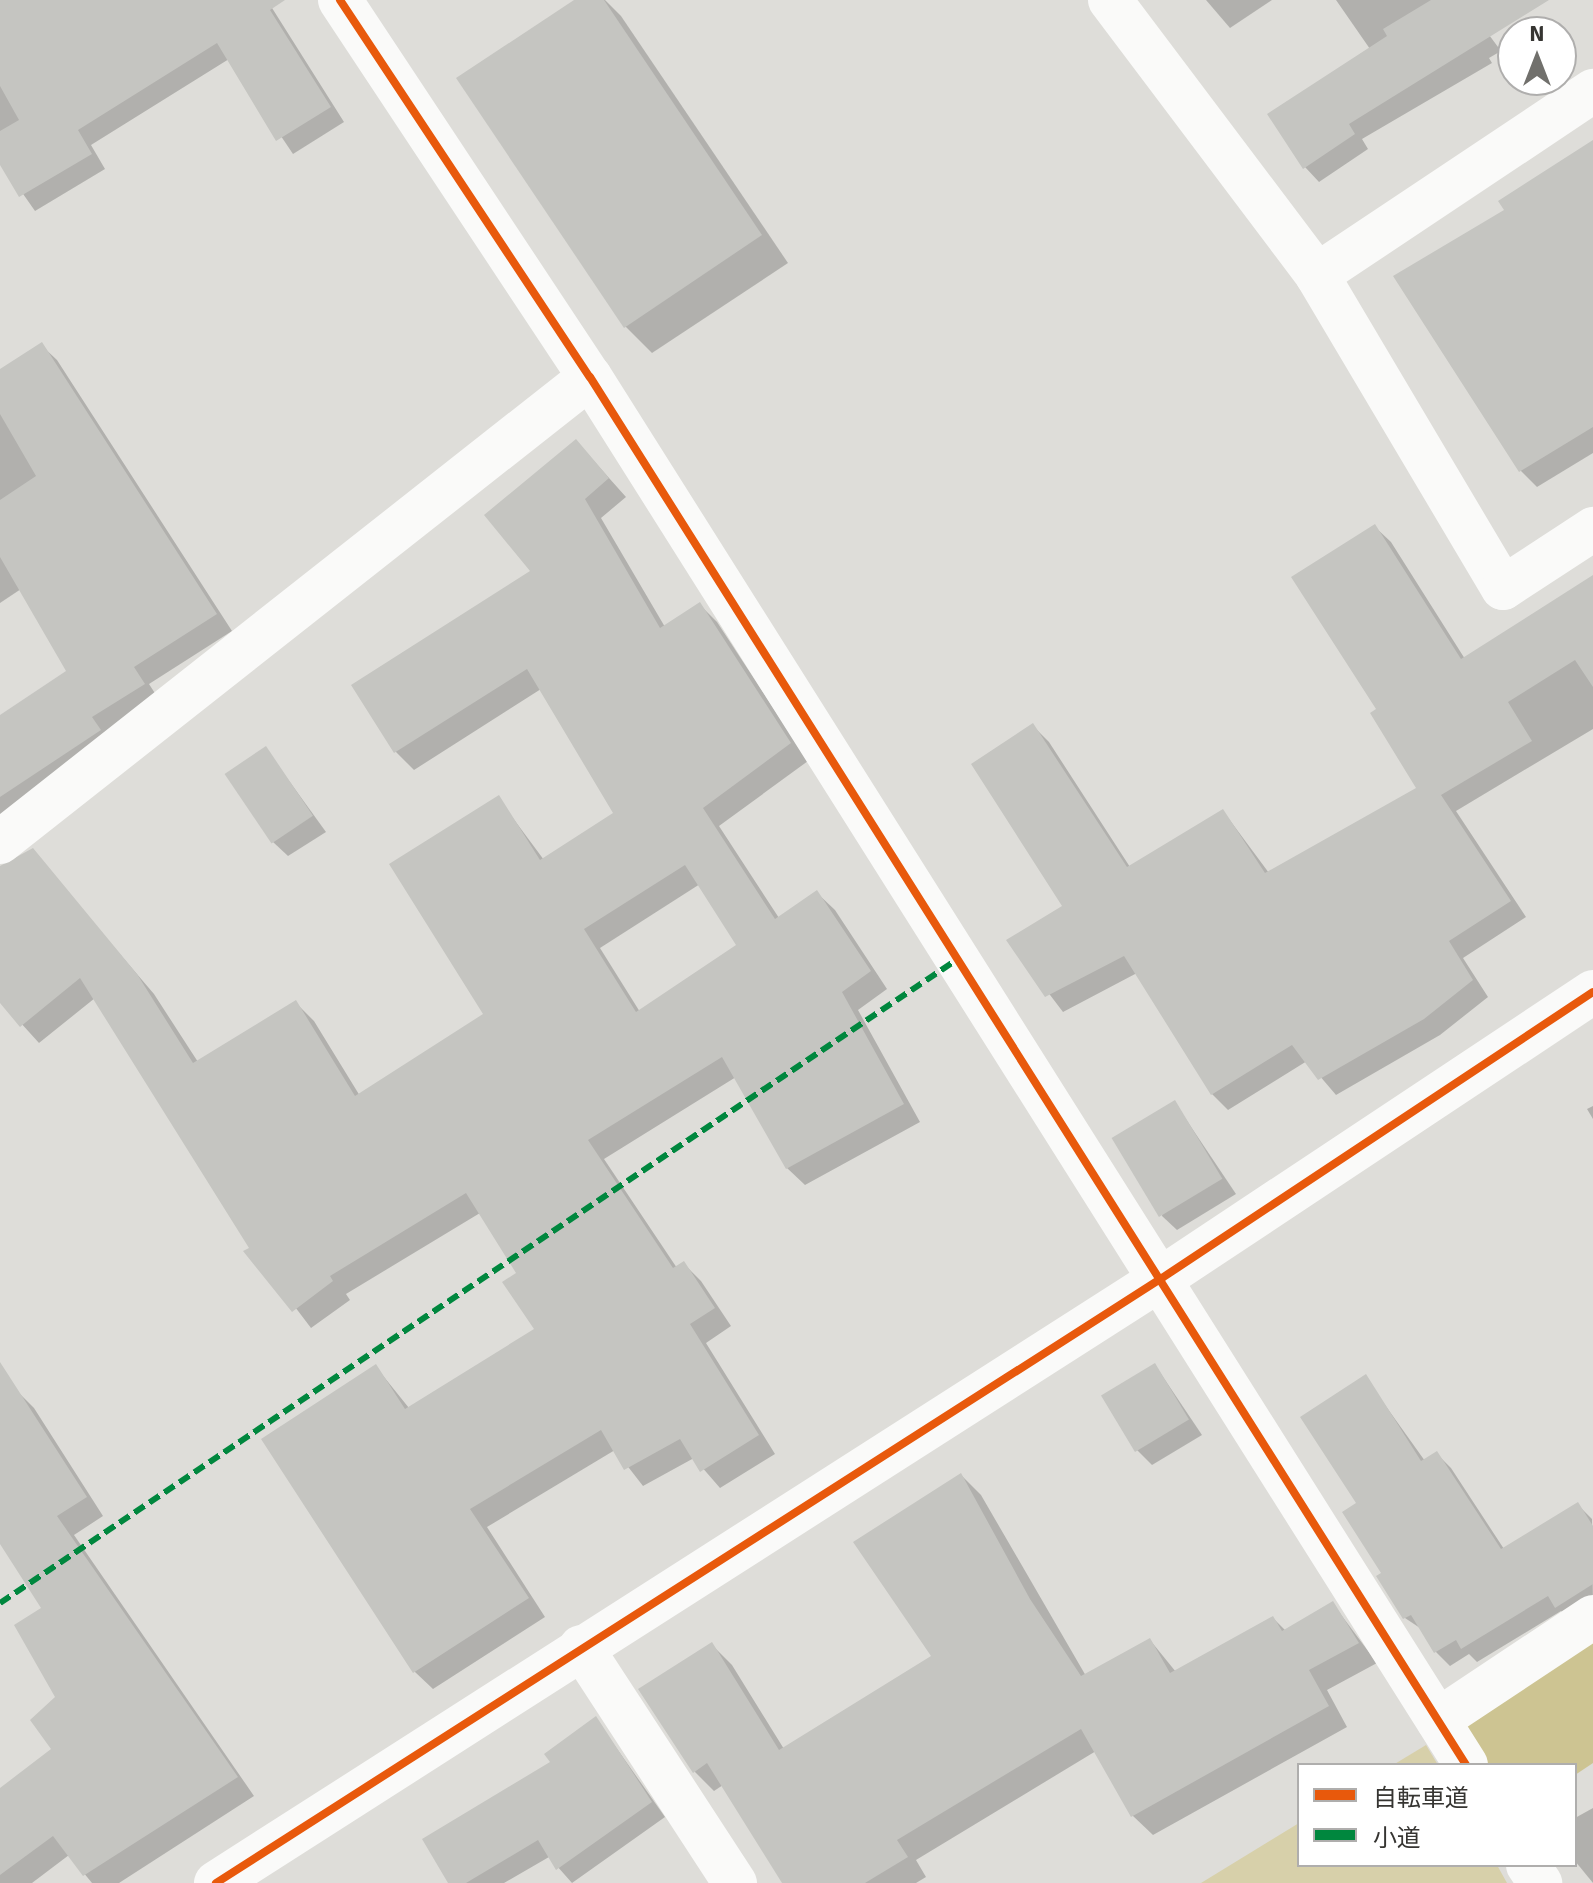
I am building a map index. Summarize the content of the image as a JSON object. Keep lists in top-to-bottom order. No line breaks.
{"legend":["自転車道","小道"],"north":"top"}
